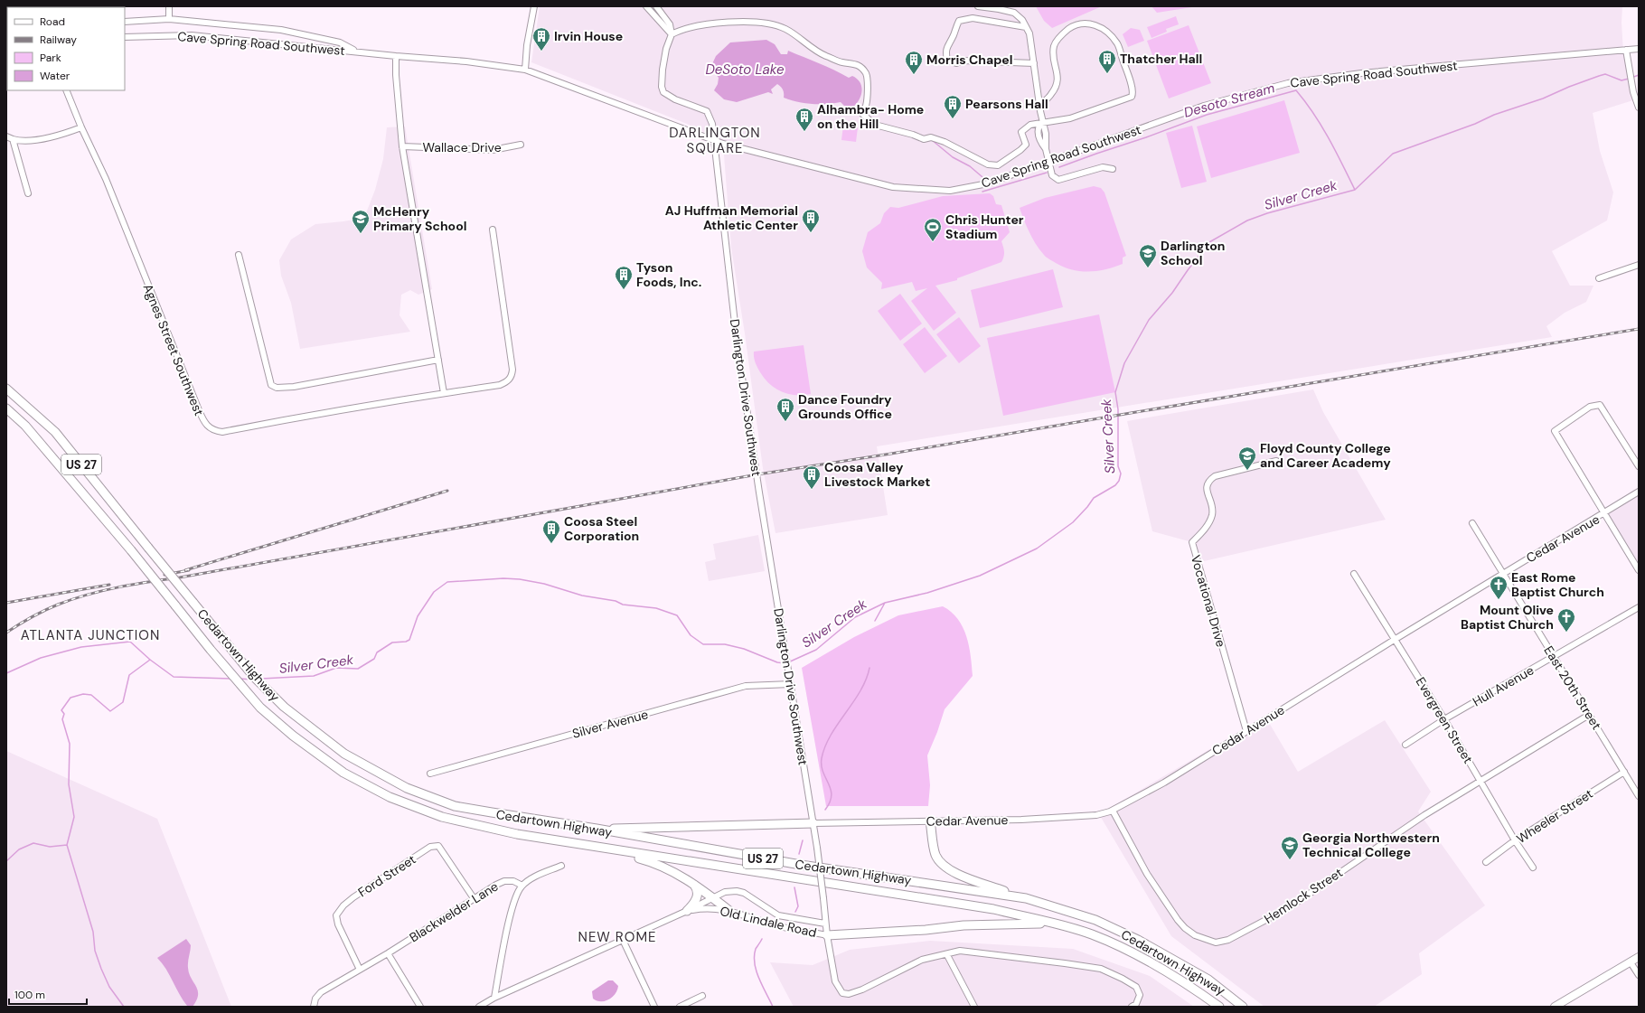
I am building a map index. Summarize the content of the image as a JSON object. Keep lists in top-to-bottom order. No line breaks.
{"streets":{"highway":["US 27","Cedartown Highway"],"street":["Cave Spring Road Southwest","Wallace Drive","Agnes Street Southwest","Darlington Drive Southwest","Cedar Avenue","Vocational Drive","Hull Avenue","East 20th Street","Evergreen Street","Silver Avenue","Wheeler Street","Ford Street","Hemlock Street","Blackwelder Lane","Old Lindale Road"]},"crossings":[["Cave Spring Road Southwest","Darlington Drive Southwest"],["Darlington Drive Southwest","Cedar Avenue"],["Darlington Drive Southwest","Silver Avenue"],["Darlington Drive Southwest","Old Lindale Road"],["Cedar Avenue","Vocational Drive"],["Cedar Avenue","East 20th Street"],["Cedar Avenue","Evergreen Street"],["Cedar Avenue","Hemlock Street"],["Hull Avenue","East 20th Street"],["Hull Avenue","Evergreen Street"],["East 20th Street","Wheeler Street"],["East 20th Street","Hemlock Street"],["Evergreen Street","Wheeler Street"],["Evergreen Street","Hemlock Street"],["Ford Street","Blackwelder Lane"]],"districts":["DARLINGTON SQUARE","ATLANTA JUNCTION","NEW ROME"],"water":["DeSoto Lake","Desoto Stream","Silver Creek"],"places":{"building":["Irvin House","Thatcher Hall","Morris Chapel","Pearsons Hall","Alhambra- Home on the Hill","AJ Huffman Memorial Athletic Center","Tyson Foods, Inc.","Dance Foundry Grounds Office","Coosa Valley Livestock Market","Coosa Steel Corporation"],"school or university":["McHenry Primary School","Darlington School","Floyd County College and Career Academy","Georgia Northwestern Technical College"],"sports":["Chris Hunter Stadium"],"church":["East Rome Baptist Church","Mount Olive Baptist Church"]},"legend":["Road","Railway","Park","Water"],"scale_bar":"100 m"}
